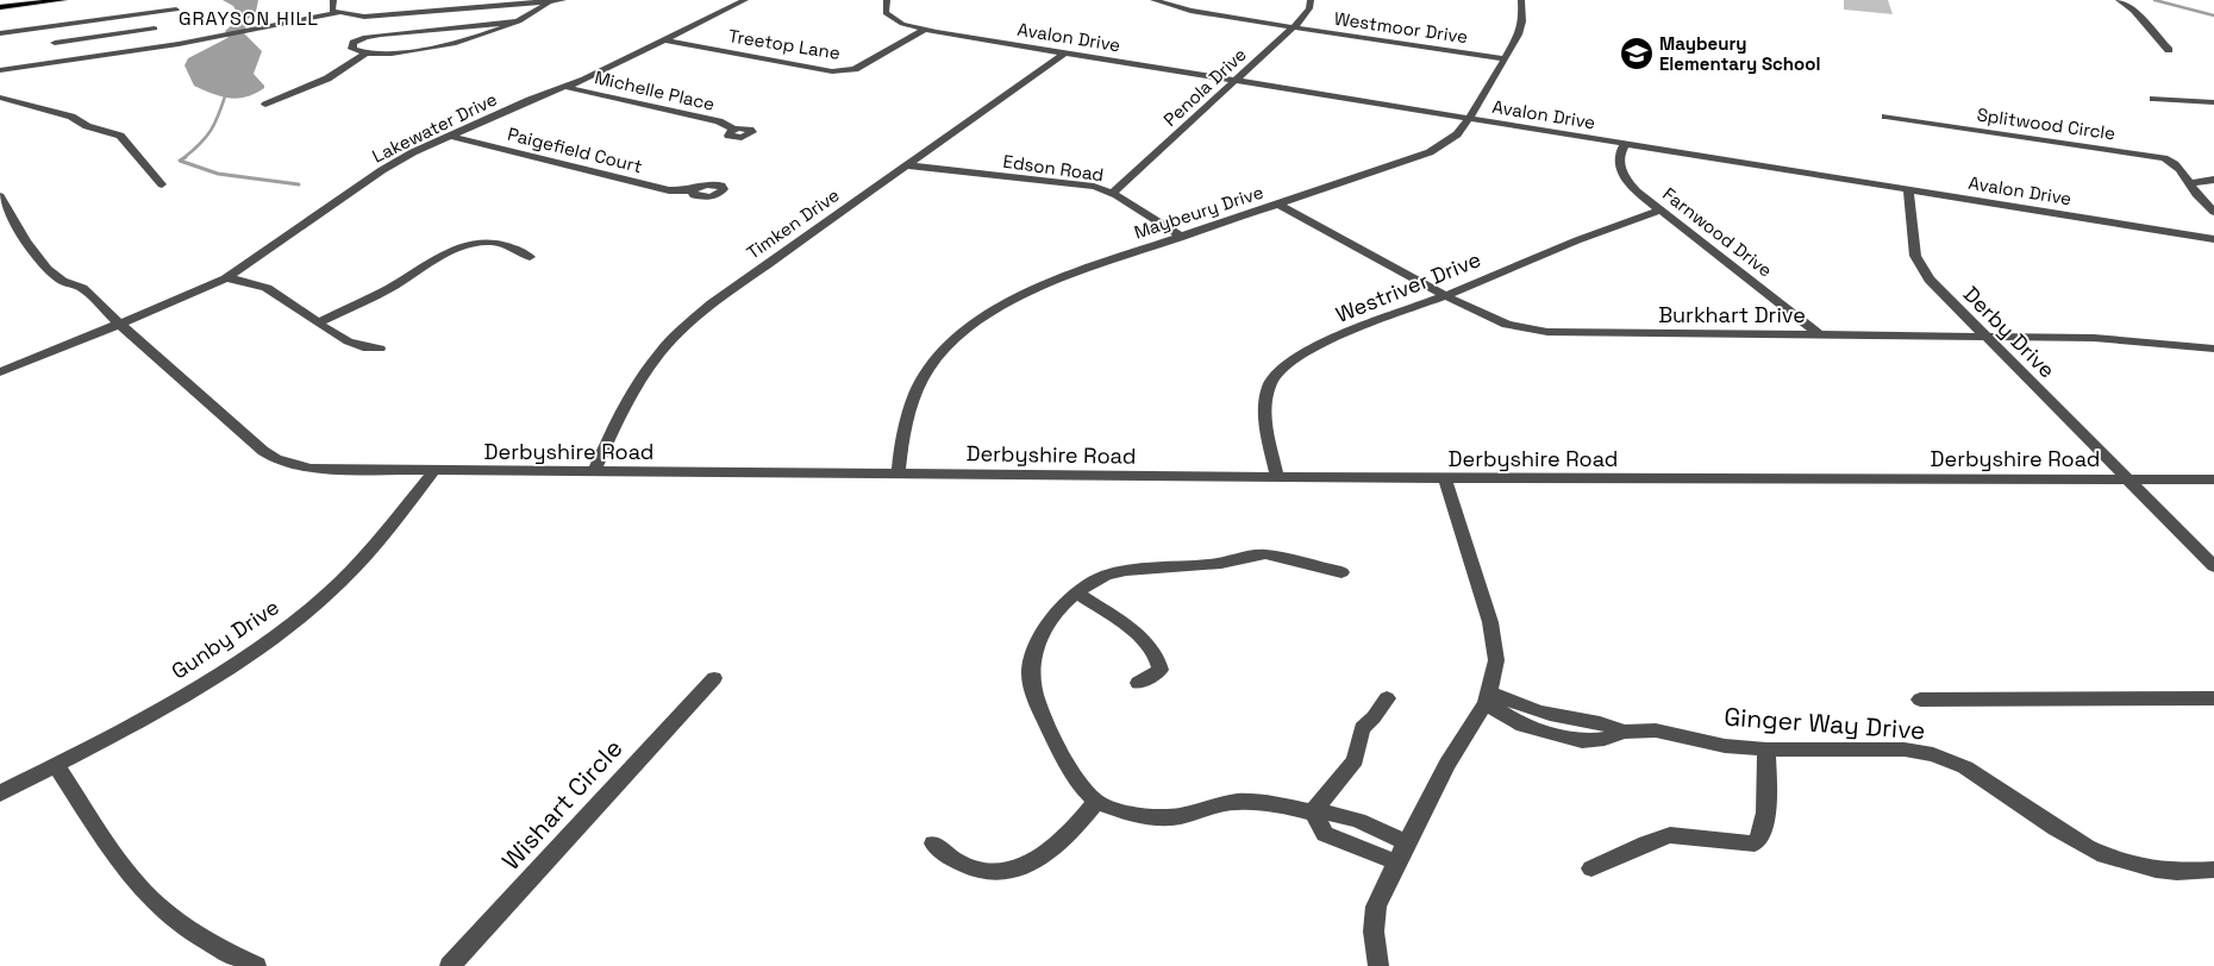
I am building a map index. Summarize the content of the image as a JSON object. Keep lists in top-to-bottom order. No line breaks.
{"streets":{"street":["Westmoor Drive","Avalon Drive","Treetop Lane","Penola Drive","Michelle Place","Splitwood Circle","Lakewater Drive","Paigefield Court","Edson Road","Maybeury Drive","Timken Drive","Farnwood Drive","Westriver Drive","Burkhart Drive","Derby Drive","Derbyshire Road","Gunby Drive","Ginger Way Drive","Wishart Circle"]},"crossings":[["Westmoor Drive","Penola Drive"],["Westmoor Drive","Maybeury Drive"],["Avalon Drive","Treetop Lane"],["Avalon Drive","Penola Drive"],["Avalon Drive","Maybeury Drive"],["Avalon Drive","Timken Drive"],["Avalon Drive","Farnwood Drive"],["Avalon Drive","Derby Drive"],["Treetop Lane","Lakewater Drive"],["Penola Drive","Edson Road"],["Michelle Place","Lakewater Drive"],["Lakewater Drive","Paigefield Court"],["Lakewater Drive","Derbyshire Road"],["Edson Road","Maybeury Drive"],["Edson Road","Timken Drive"],["Maybeury Drive","Burkhart Drive"],["Maybeury Drive","Derbyshire Road"],["Timken Drive","Derbyshire Road"],["Farnwood Drive","Westriver Drive"],["Farnwood Drive","Burkhart Drive"],["Westriver Drive","Burkhart Drive"],["Westriver Drive","Derbyshire Road"],["Burkhart Drive","Derby Drive"],["Derby Drive","Derbyshire Road"],["Derbyshire Road","Gunby Drive"]],"districts":["GRAYSON HILL"],"places":{"school or university":["Maybeury Elementary School"]}}
